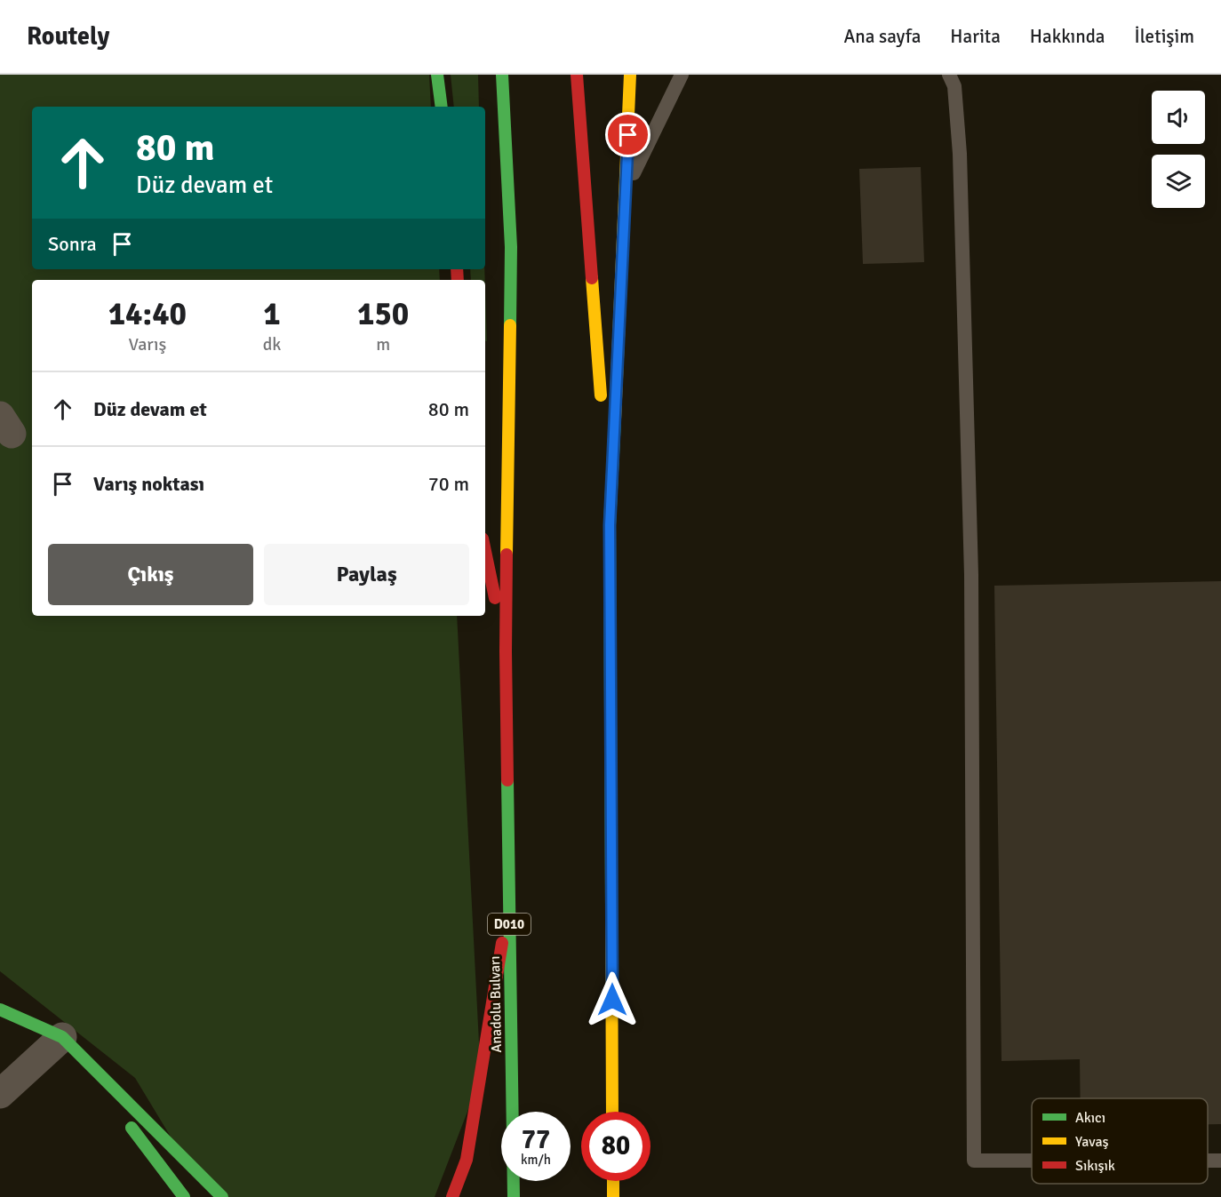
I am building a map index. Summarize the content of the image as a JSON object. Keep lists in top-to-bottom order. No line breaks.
{"streets":{"main road":["D010","Anadolu Bulvarı"]},"crossings":[["D010","Anadolu Bulvarı"]],"legend":["Akıcı","Yavaş","Sıkışık"],"page":{"header":"Routely","nav":["Ana sayfa","Harita","Hakkında","İletişim"],"turn":["80 m","Düz devam et"],"then":"Sonra","eta":["14:40","Varış","1","dk","150","m"],"list":[{"name":"Düz devam et","value":"80 m"},{"name":"Varış noktası","value":"70 m"}],"buttons":["Çıkış","Paylaş"],"speed":"77 km/h","limit":"80"}}
